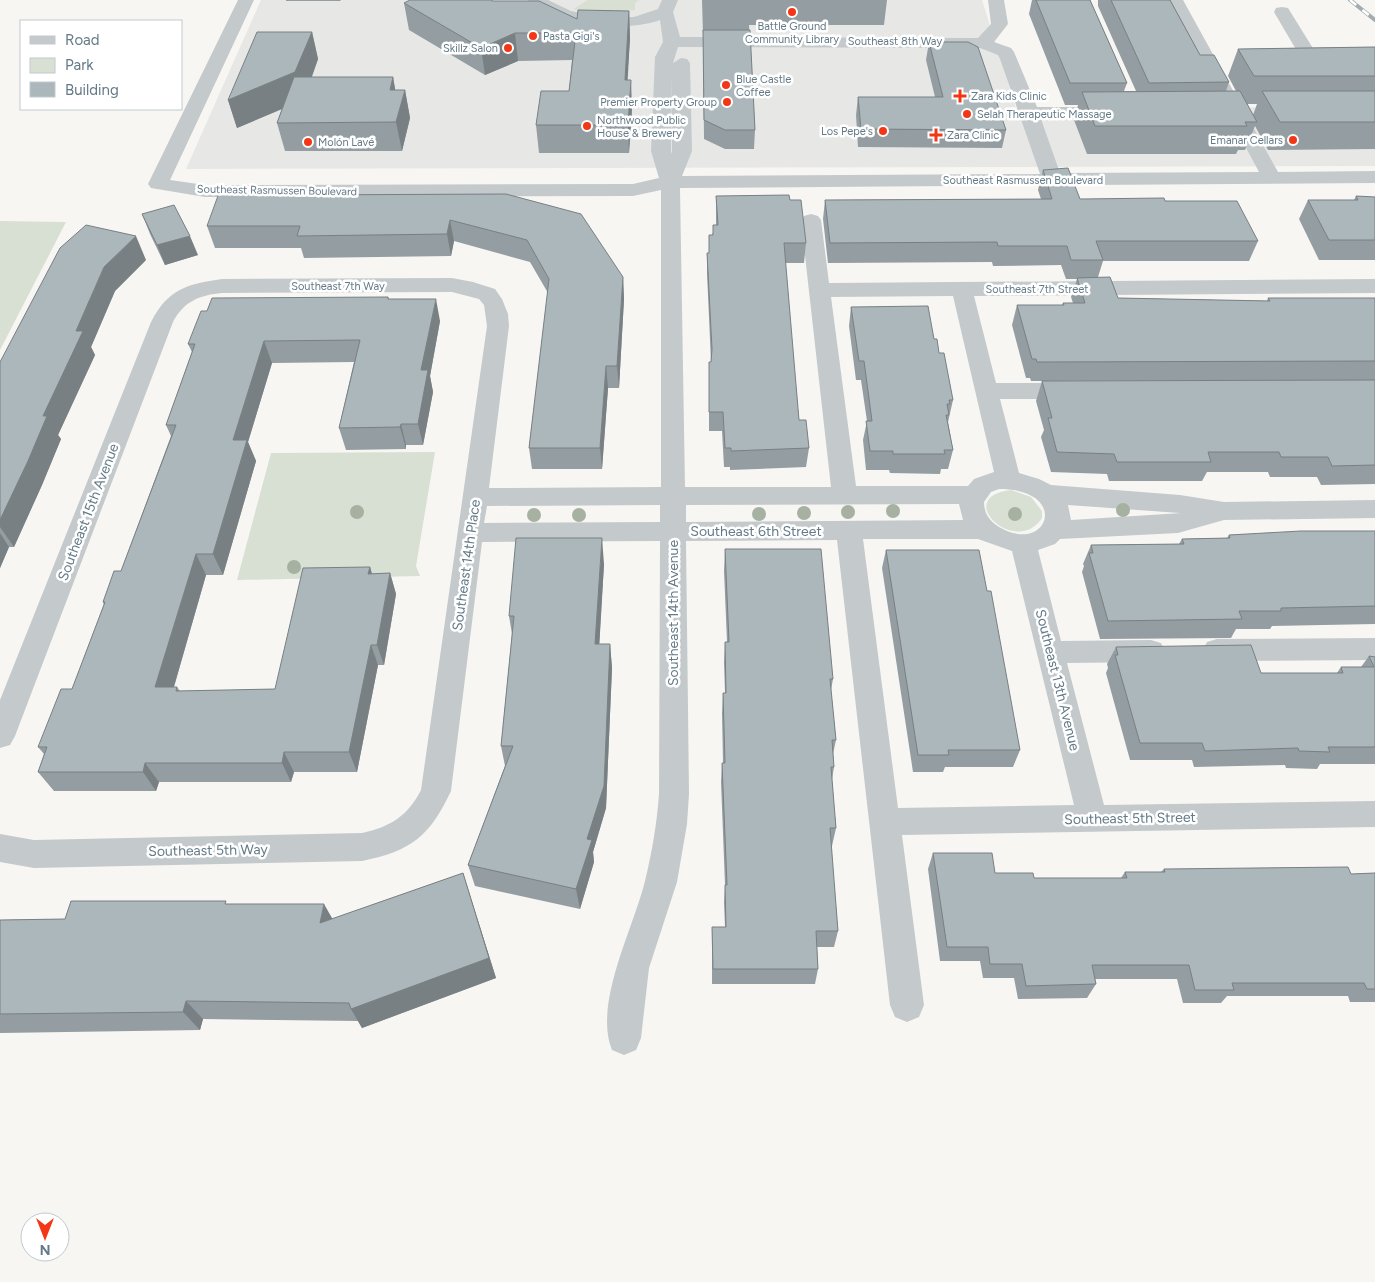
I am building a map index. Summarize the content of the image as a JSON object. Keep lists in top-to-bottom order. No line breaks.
{"streets":{"street":["Southeast 8th Way","Southeast Rasmussen Boulevard","Southeast 7th Way","Southeast 7th Street","Southeast 15th Avenue","Southeast 6th Street","Southeast 14th Place","Southeast 14th Avenue","Southeast 13th Avenue","Southeast 5th Street","Southeast 5th Way"]},"crossings":[["Southeast 8th Way","Southeast 14th Avenue"],["Southeast Rasmussen Boulevard","Southeast 14th Avenue"],["Southeast 7th Way","Southeast 15th Avenue"],["Southeast 7th Way","Southeast 14th Place"],["Southeast 6th Street","Southeast 14th Place"],["Southeast 6th Street","Southeast 14th Avenue"],["Southeast 6th Street","Southeast 13th Avenue"],["Southeast 14th Place","Southeast 5th Way"],["Southeast 13th Avenue","Southeast 5th Street"]],"places":{"other":["Battle Ground Community Library","Pasta Gigi's","Skillz Salon","Blue Castle Coffee","Premier Property Group","Selah Therapeutic Massage","Northwood Public House & Brewery","Los Pepe's","Emanar Cellars","Molón Lavé"],"health":["Zara Kids Clinic","Zara Clinic"]},"legend":["Road","Park","Building"],"north":"bottom"}
